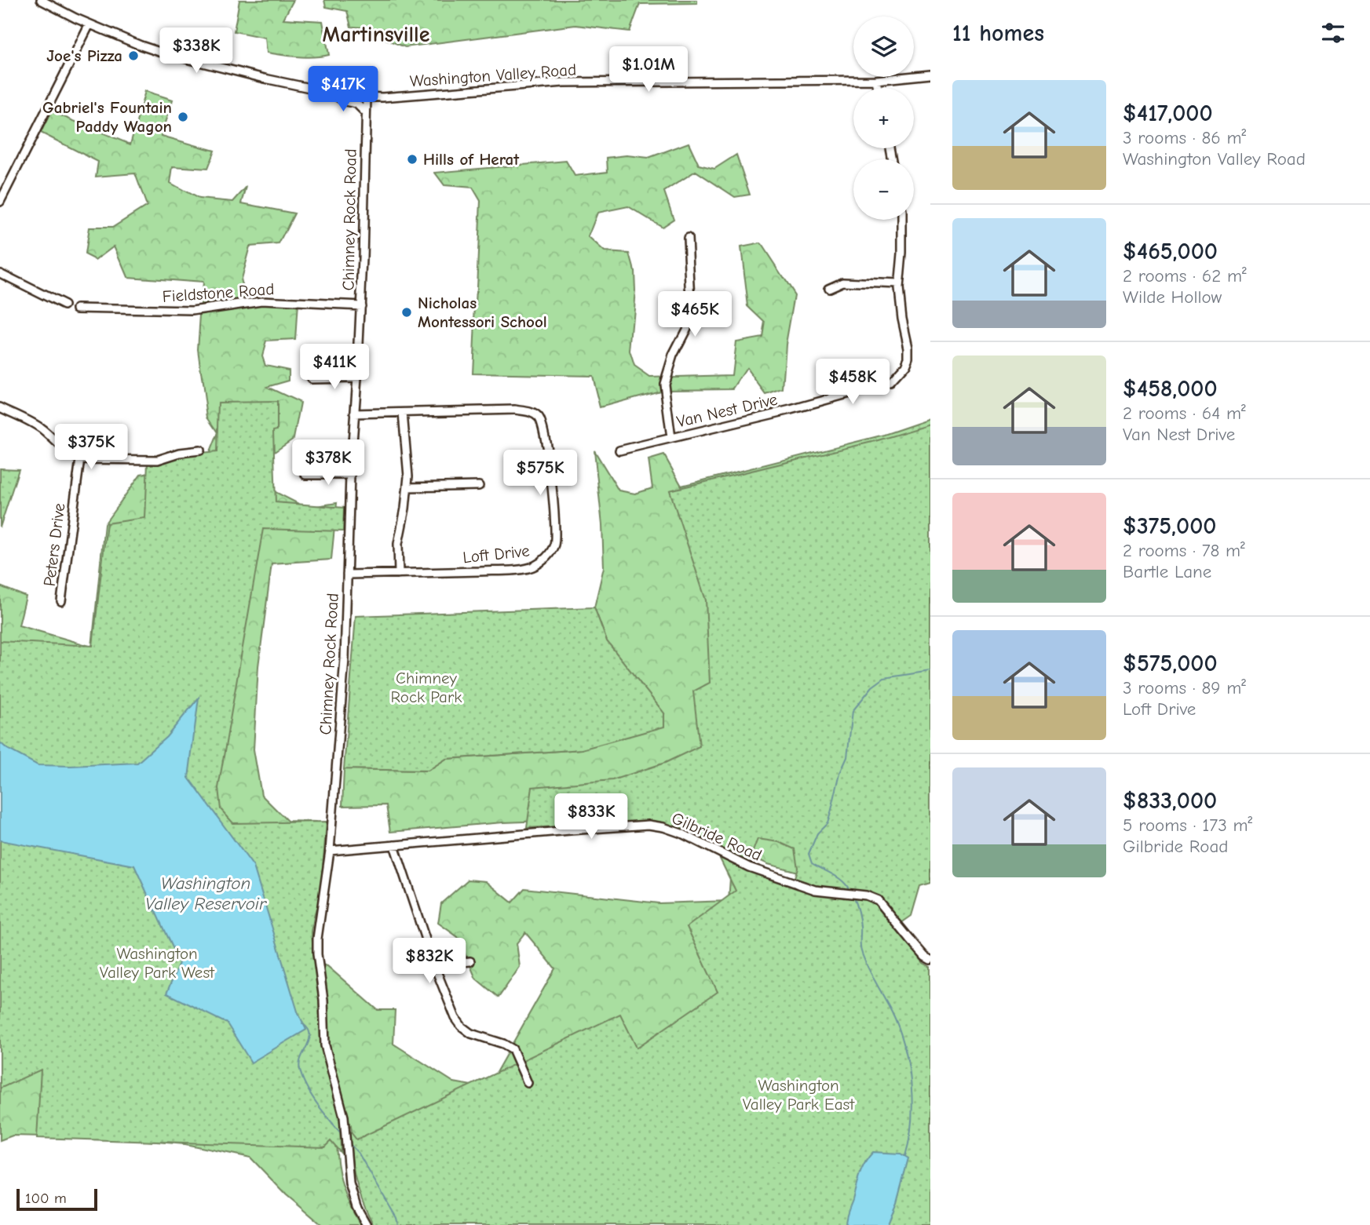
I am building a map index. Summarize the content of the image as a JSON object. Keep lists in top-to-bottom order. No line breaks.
{"streets":{"street":["Washington Valley Road","Chimney Rock Road","Fieldstone Road","Van Nest Drive","Peters Drive","Loft Drive","Gilbride Road"]},"crossings":[["Washington Valley Road","Chimney Rock Road"],["Chimney Rock Road","Fieldstone Road"],["Chimney Rock Road","Loft Drive"],["Chimney Rock Road","Gilbride Road"]],"districts":["Martinsville"],"water":["Washington Valley Reservoir"],"parks":["Chimney Rock Park","Washington Valley Park West","Washington Valley Park East"],"places":["Joe's Pizza","Gabriel's Fountain Paddy Wagon","Hills of Herat","Nicholas Montessori School"],"scale_bar":"100 m","page":{"heading":"11 homes","map_buttons":["+","−"],"price":["$338K","$1.01M","$417K","$465K","$411K","$458K","$375K","$378K","$575K","$833K","$832K"],"list":[{"name":"$417,000","note":"3 rooms · 86 m² · Washington Valley Road"},{"name":"$465,000","note":"2 rooms · 62 m² · Wilde Hollow"},{"name":"$458,000","note":"2 rooms · 64 m² · Van Nest Drive"},{"name":"$375,000","note":"2 rooms · 78 m² · Bartle Lane"},{"name":"$575,000","note":"3 rooms · 89 m² · Loft Drive"},{"name":"$833,000","note":"5 rooms · 173 m² · Gilbride Road"}],"scale":"100 m"}}
